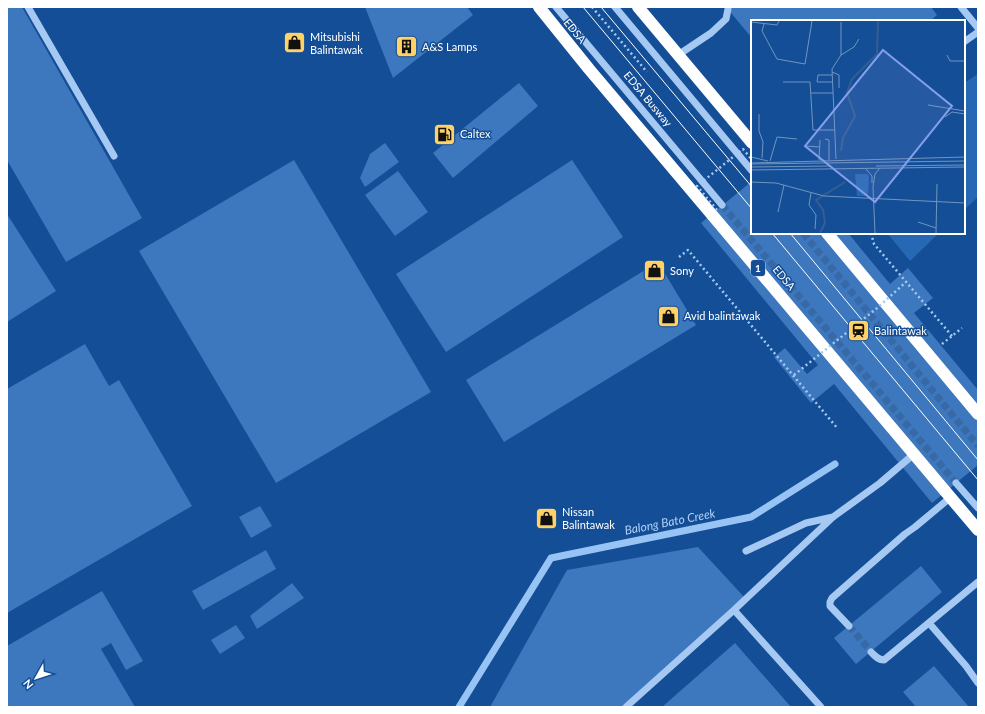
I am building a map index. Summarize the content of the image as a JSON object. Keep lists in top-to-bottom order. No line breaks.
{"streets":{"highway":["EDSA","1"],"street":["EDSA Busway"]},"water":["Balong Bato Creek"],"places":{"shop":["Mitsubishi Balintawak","Sony","Avid balintawak","Nissan Balintawak"],"building":["A&S Lamps"],"fuel station":["Caltex"],"station":["Balintawak"]},"north":"bottom left"}
